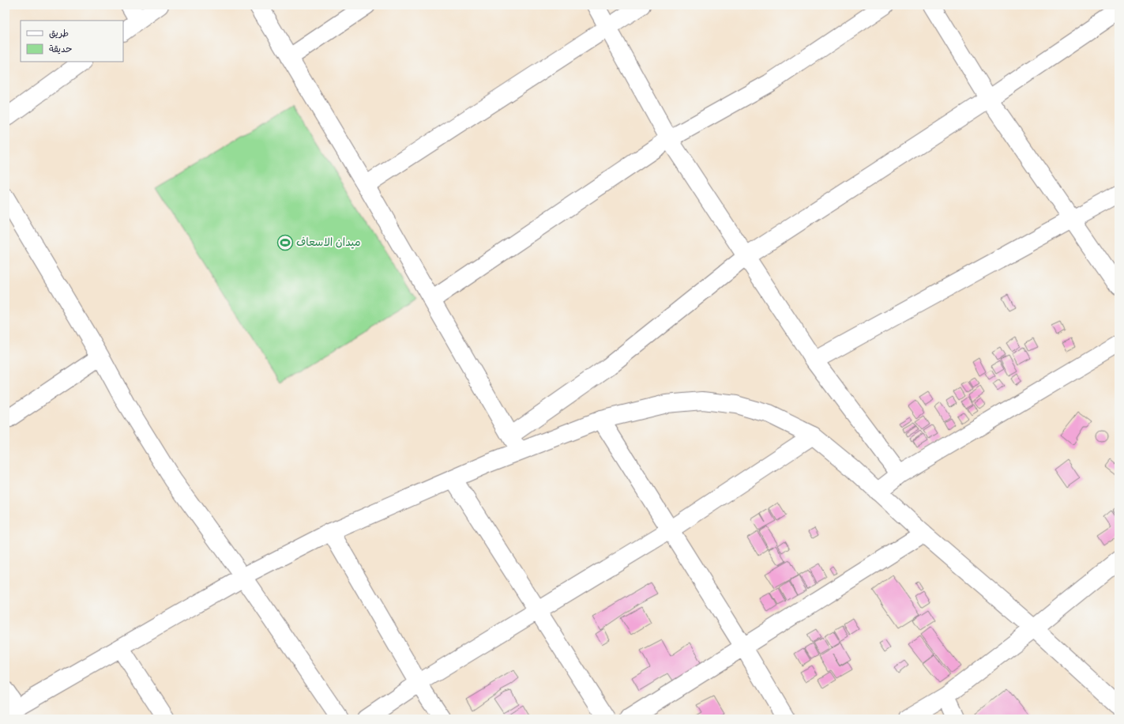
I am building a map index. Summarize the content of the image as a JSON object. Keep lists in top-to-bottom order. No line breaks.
{"places":{"sports":["ميدان الاسعاف"]},"legend":["طريق","حديقة"]}
